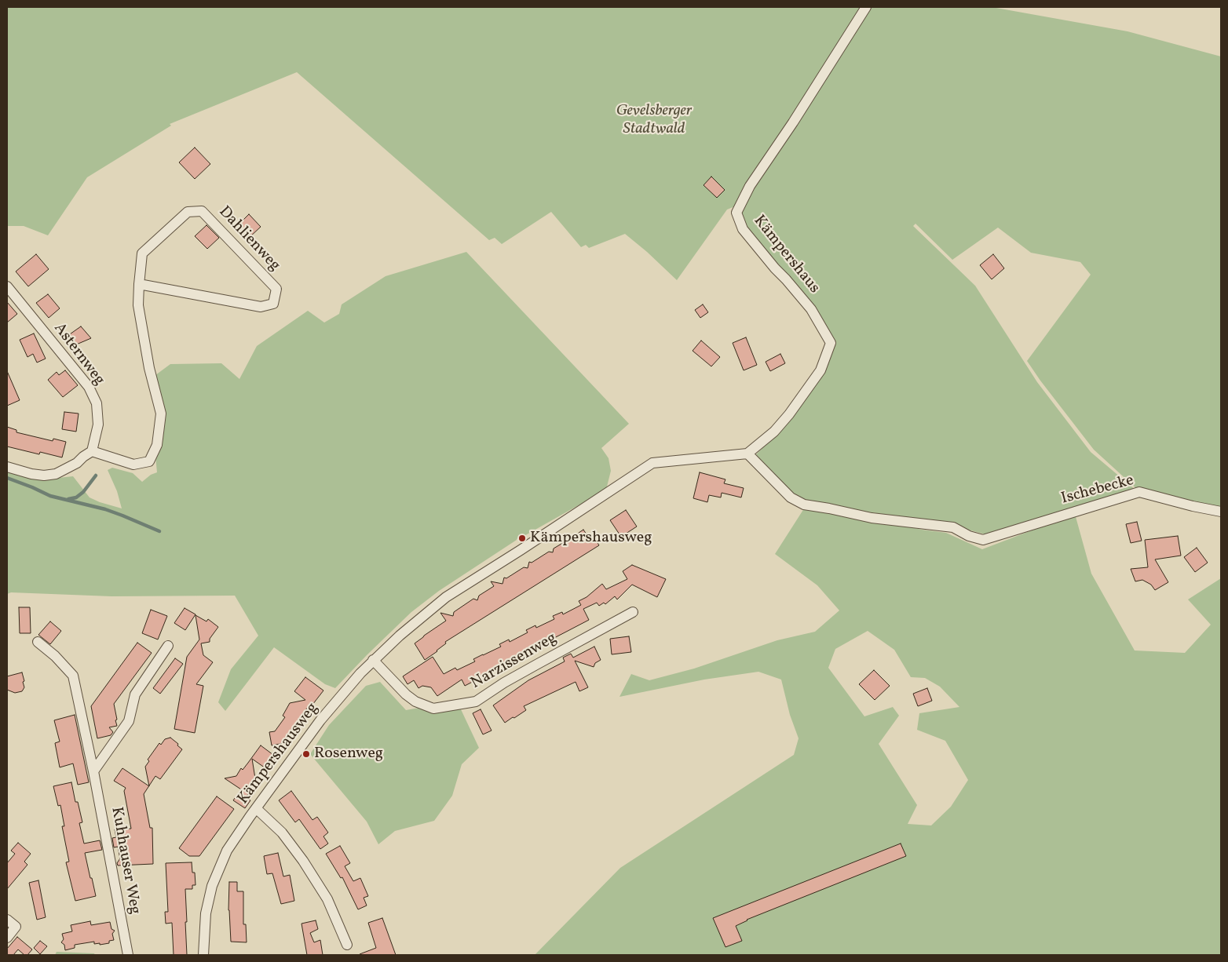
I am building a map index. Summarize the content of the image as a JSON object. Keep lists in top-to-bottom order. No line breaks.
{"streets":{"street":["Dahlienweg","Kämpershaus","Asternweg","Ischebecke","Narzissenweg","Kämpershausweg","Kuhhauser Weg"]},"crossings":[["Dahlienweg","Asternweg"],["Kämpershaus","Ischebecke"],["Kämpershaus","Kämpershausweg"],["Ischebecke","Kämpershausweg"],["Narzissenweg","Kämpershausweg"]],"parks":["Gevelsberger Stadtwald"],"places":["Kämpershausweg","Rosenweg"]}
